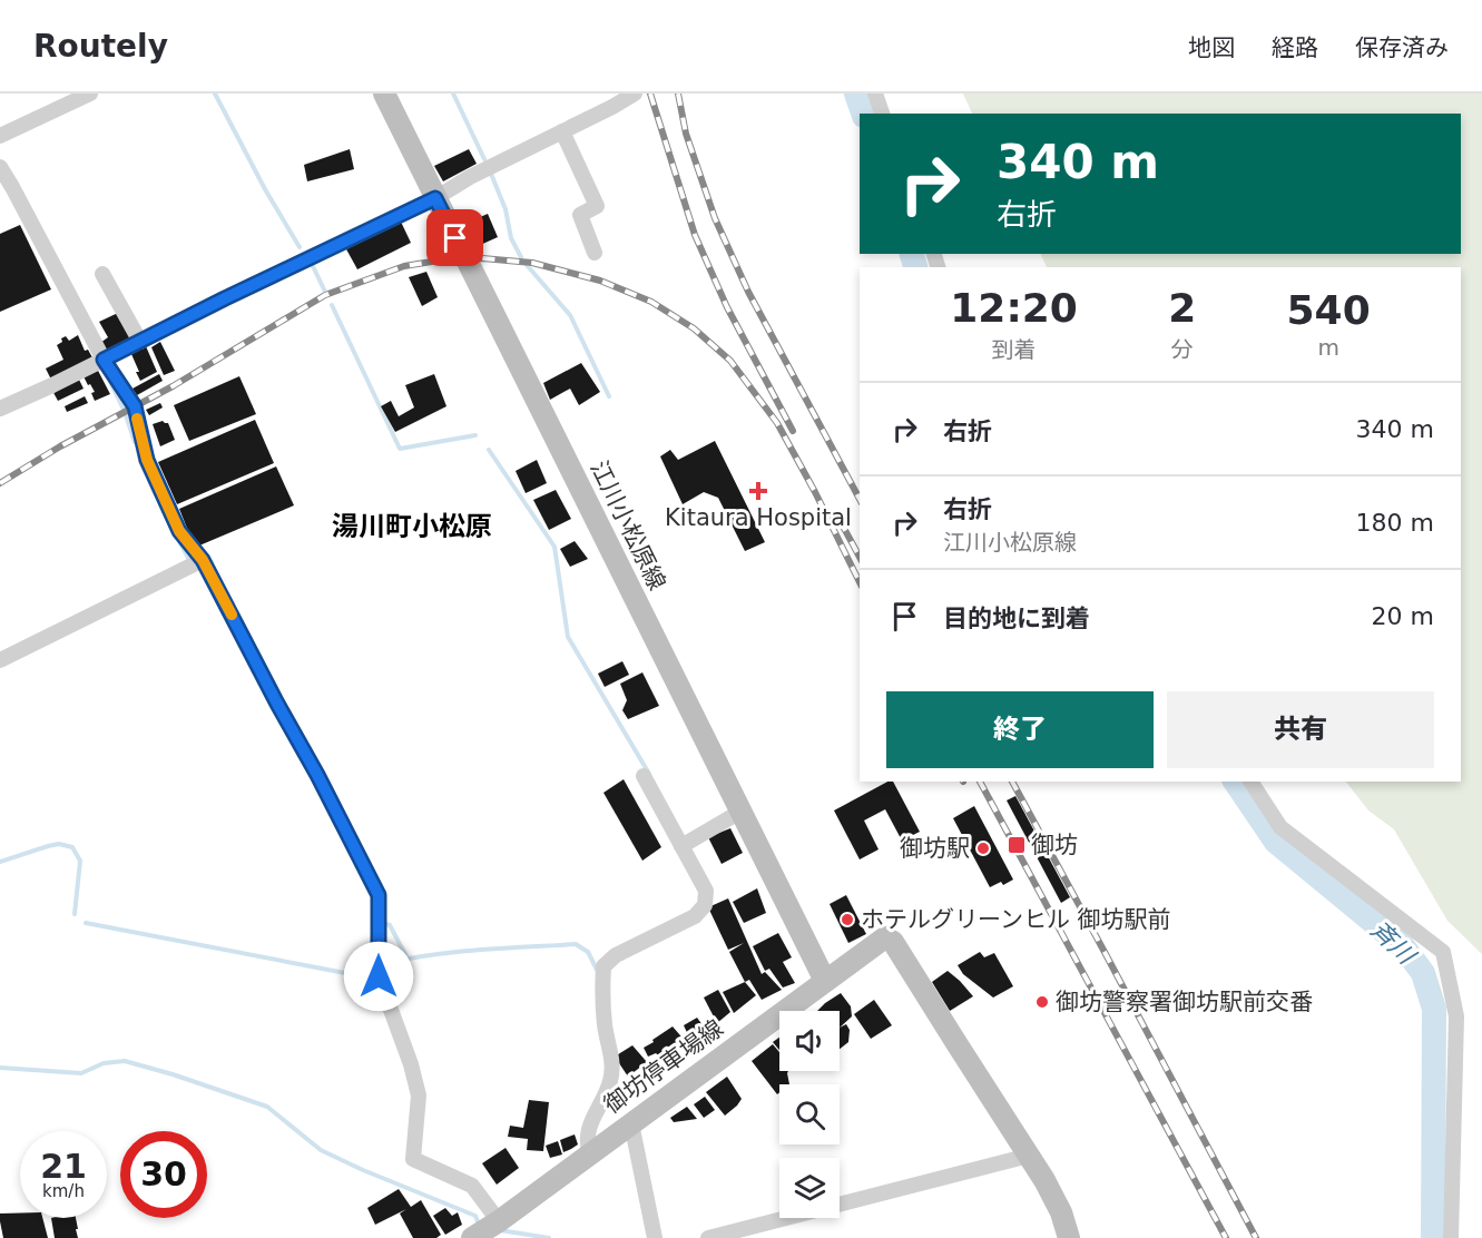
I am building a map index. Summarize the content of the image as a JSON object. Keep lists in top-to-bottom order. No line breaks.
{"streets":{"main road":["江川小松原線","御坊停車場線"]},"crossings":[["江川小松原線","御坊停車場線"]],"districts":["湯川町小松原"],"water":["斉川"],"places":{"health":["Kitaura Hospital"],"transit":["御坊"],"other":["御坊駅","ホテルグリーンヒル 御坊駅前","御坊警察署御坊駅前交番"]},"page":{"header":"Routely","nav":["地図","経路","保存済み"],"turn":["340 m","右折"],"eta":["12:20","到着","2","分","540","m"],"list":[{"name":"右折","value":"340 m"},{"name":"右折","note":"江川小松原線","value":"180 m"},{"name":"目的地に到着","value":"20 m"}],"buttons":["終了","共有"],"speed":"21 km/h","limit":"30"}}
